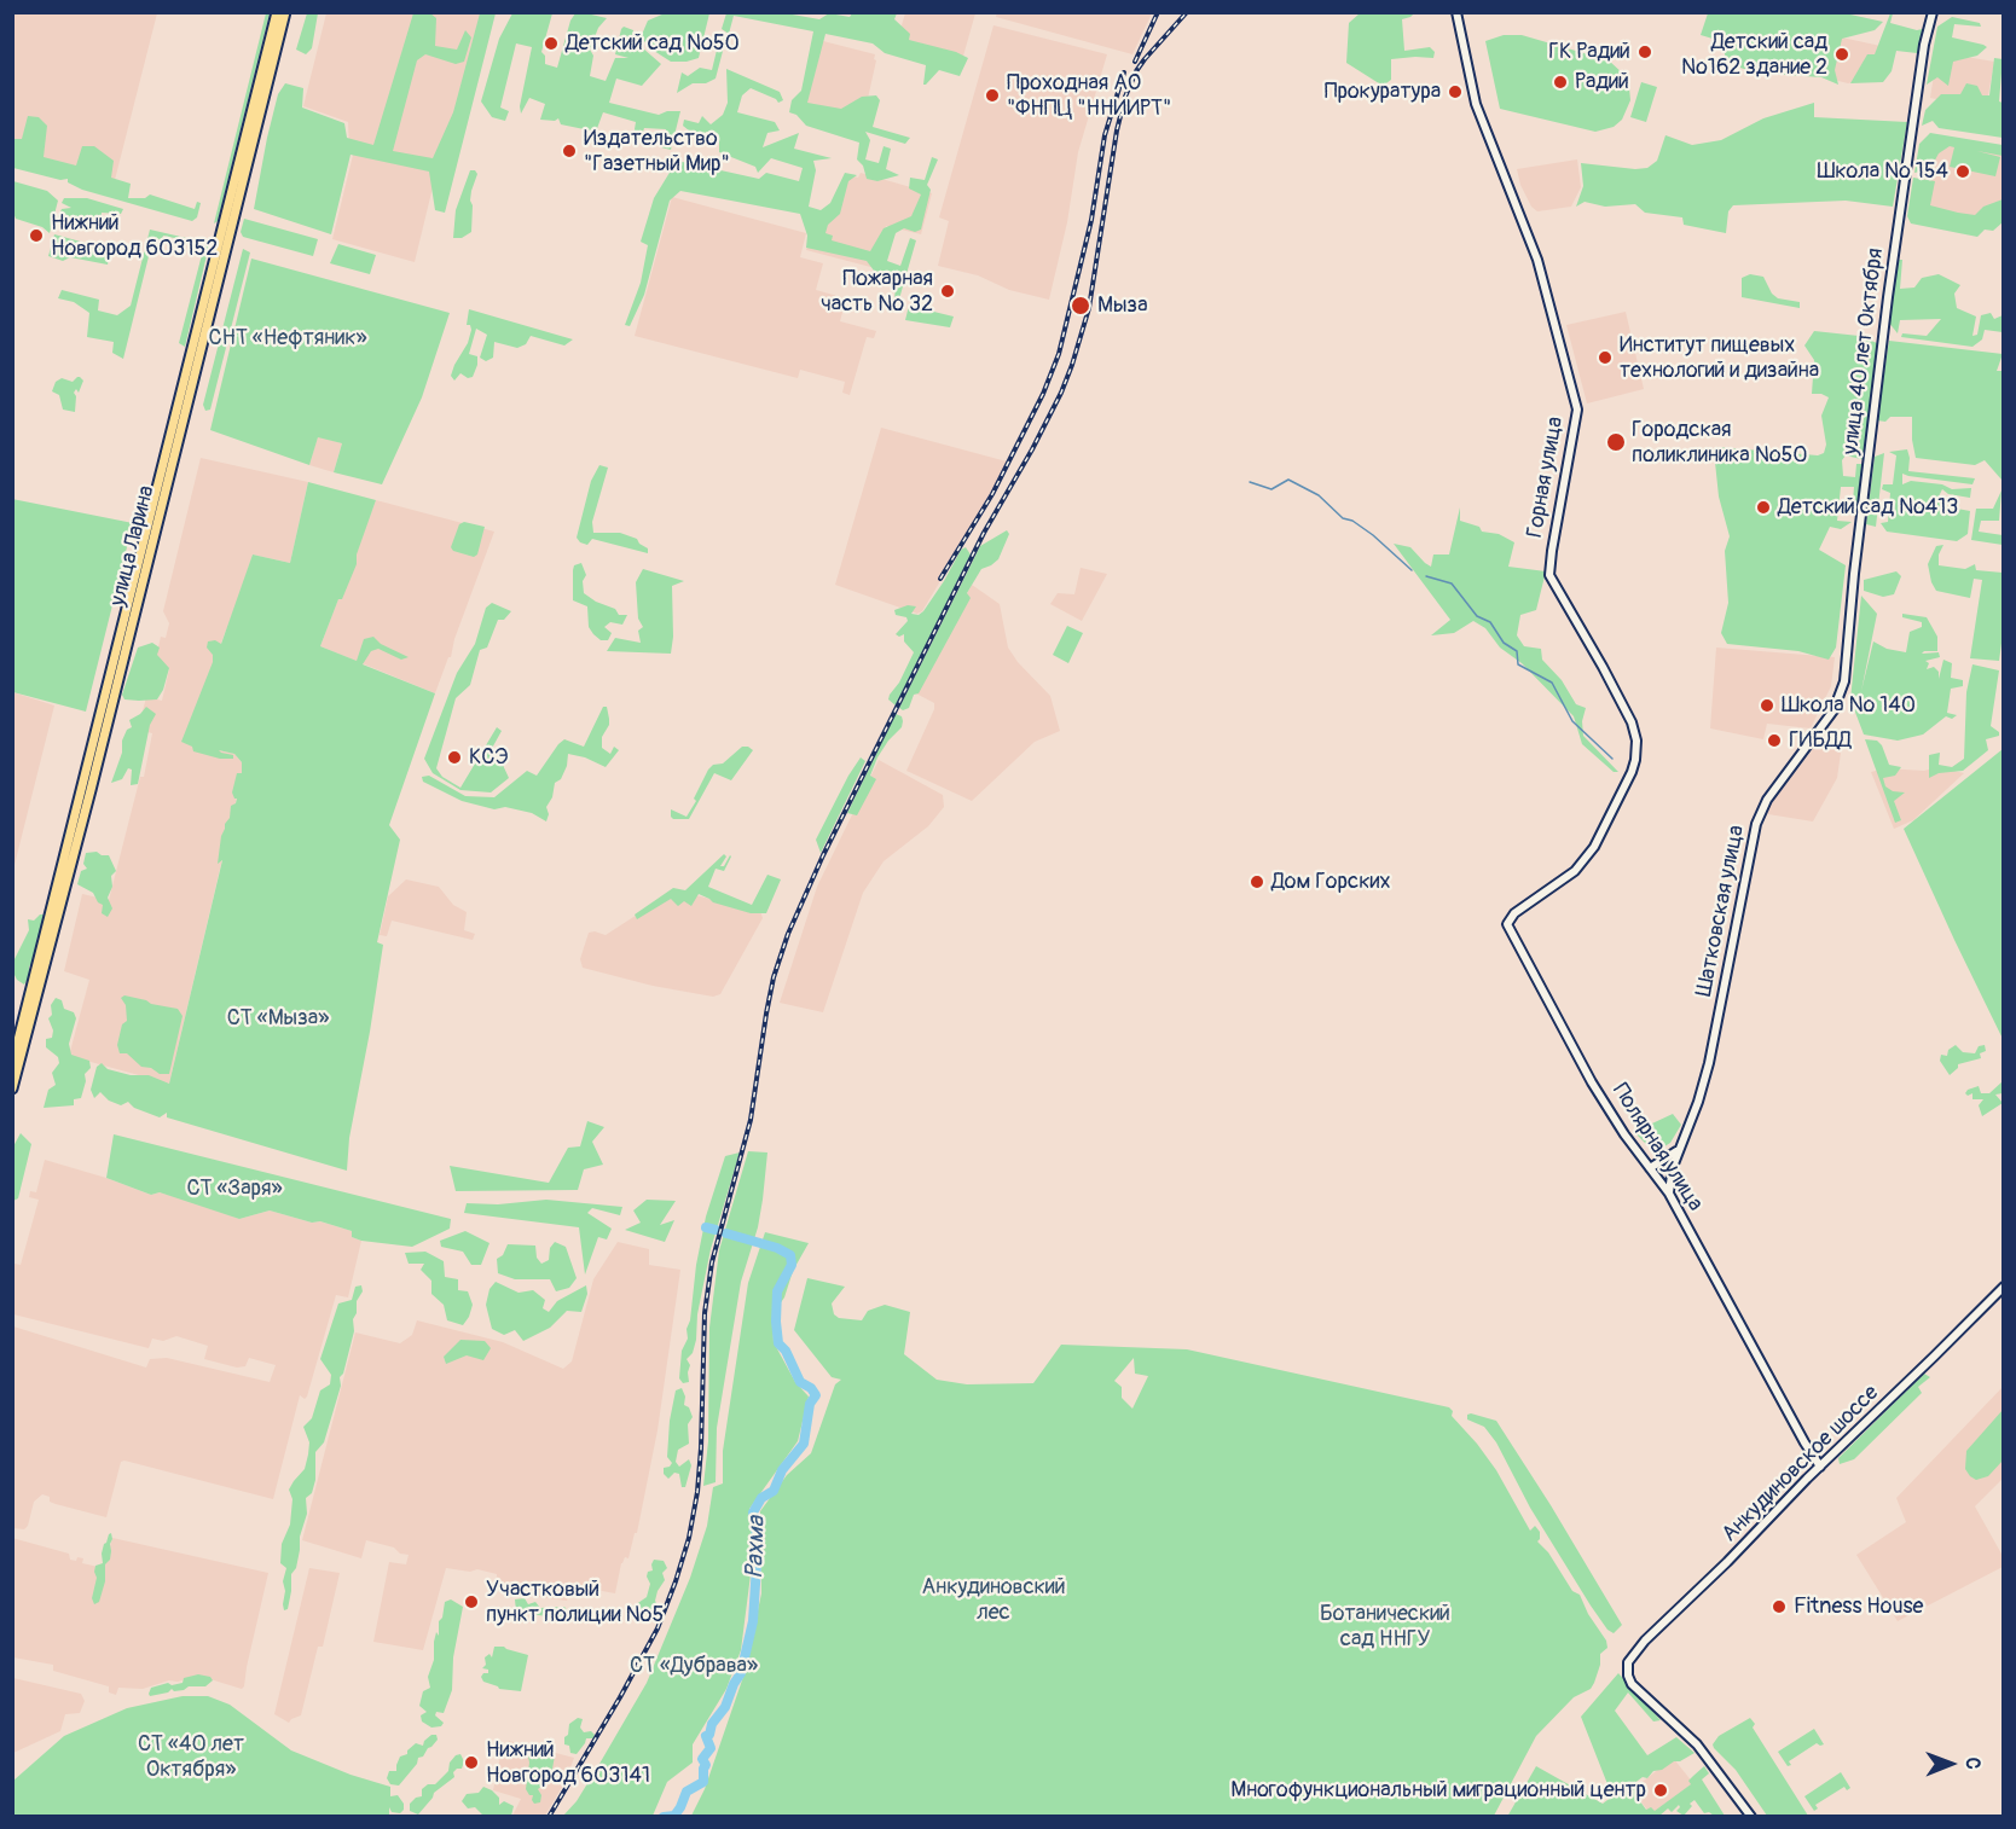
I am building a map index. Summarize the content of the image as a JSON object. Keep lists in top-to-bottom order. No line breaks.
{"streets":{"main road":["улица 40 лет Октября","Горная улица","улица Ларина","Шатковская улица","Полярная улица","Анкудиновское шоссе"]},"crossings":[["улица 40 лет Октября","Шатковская улица"],["Горная улица","Полярная улица"],["Полярная улица","Анкудиновское шоссе"]],"water":["Рахма"],"parks":["СНТ «Нефтяник»","СТ «Мыза»","СТ «Заря»","Анкудиновский лес","Ботанический сад ННГУ","СТ «Дубрава»","СТ «40 лет Октября»"],"places":["Детский сад №50","ГК Радий","Детский сад №162 здание 2","Радий","Прокуратура","Проходная АО \"ФНПЦ \"ННИИРТ\"","Издательство \"Газетный Мир\"","Школа № 154","Нижний Новгород 603152","Пожарная часть № 32","Мыза","Институт пищевых технологий и дизайна","Городская поликлиника №50","Детский сад №413","Школа № 140","ГИБДД","КСЭ","Дом Горских","Участковый пункт полиции №5","Fitness House","Нижний Новгород 603141","Многофункциональный миграционный центр"],"north":"right"}
